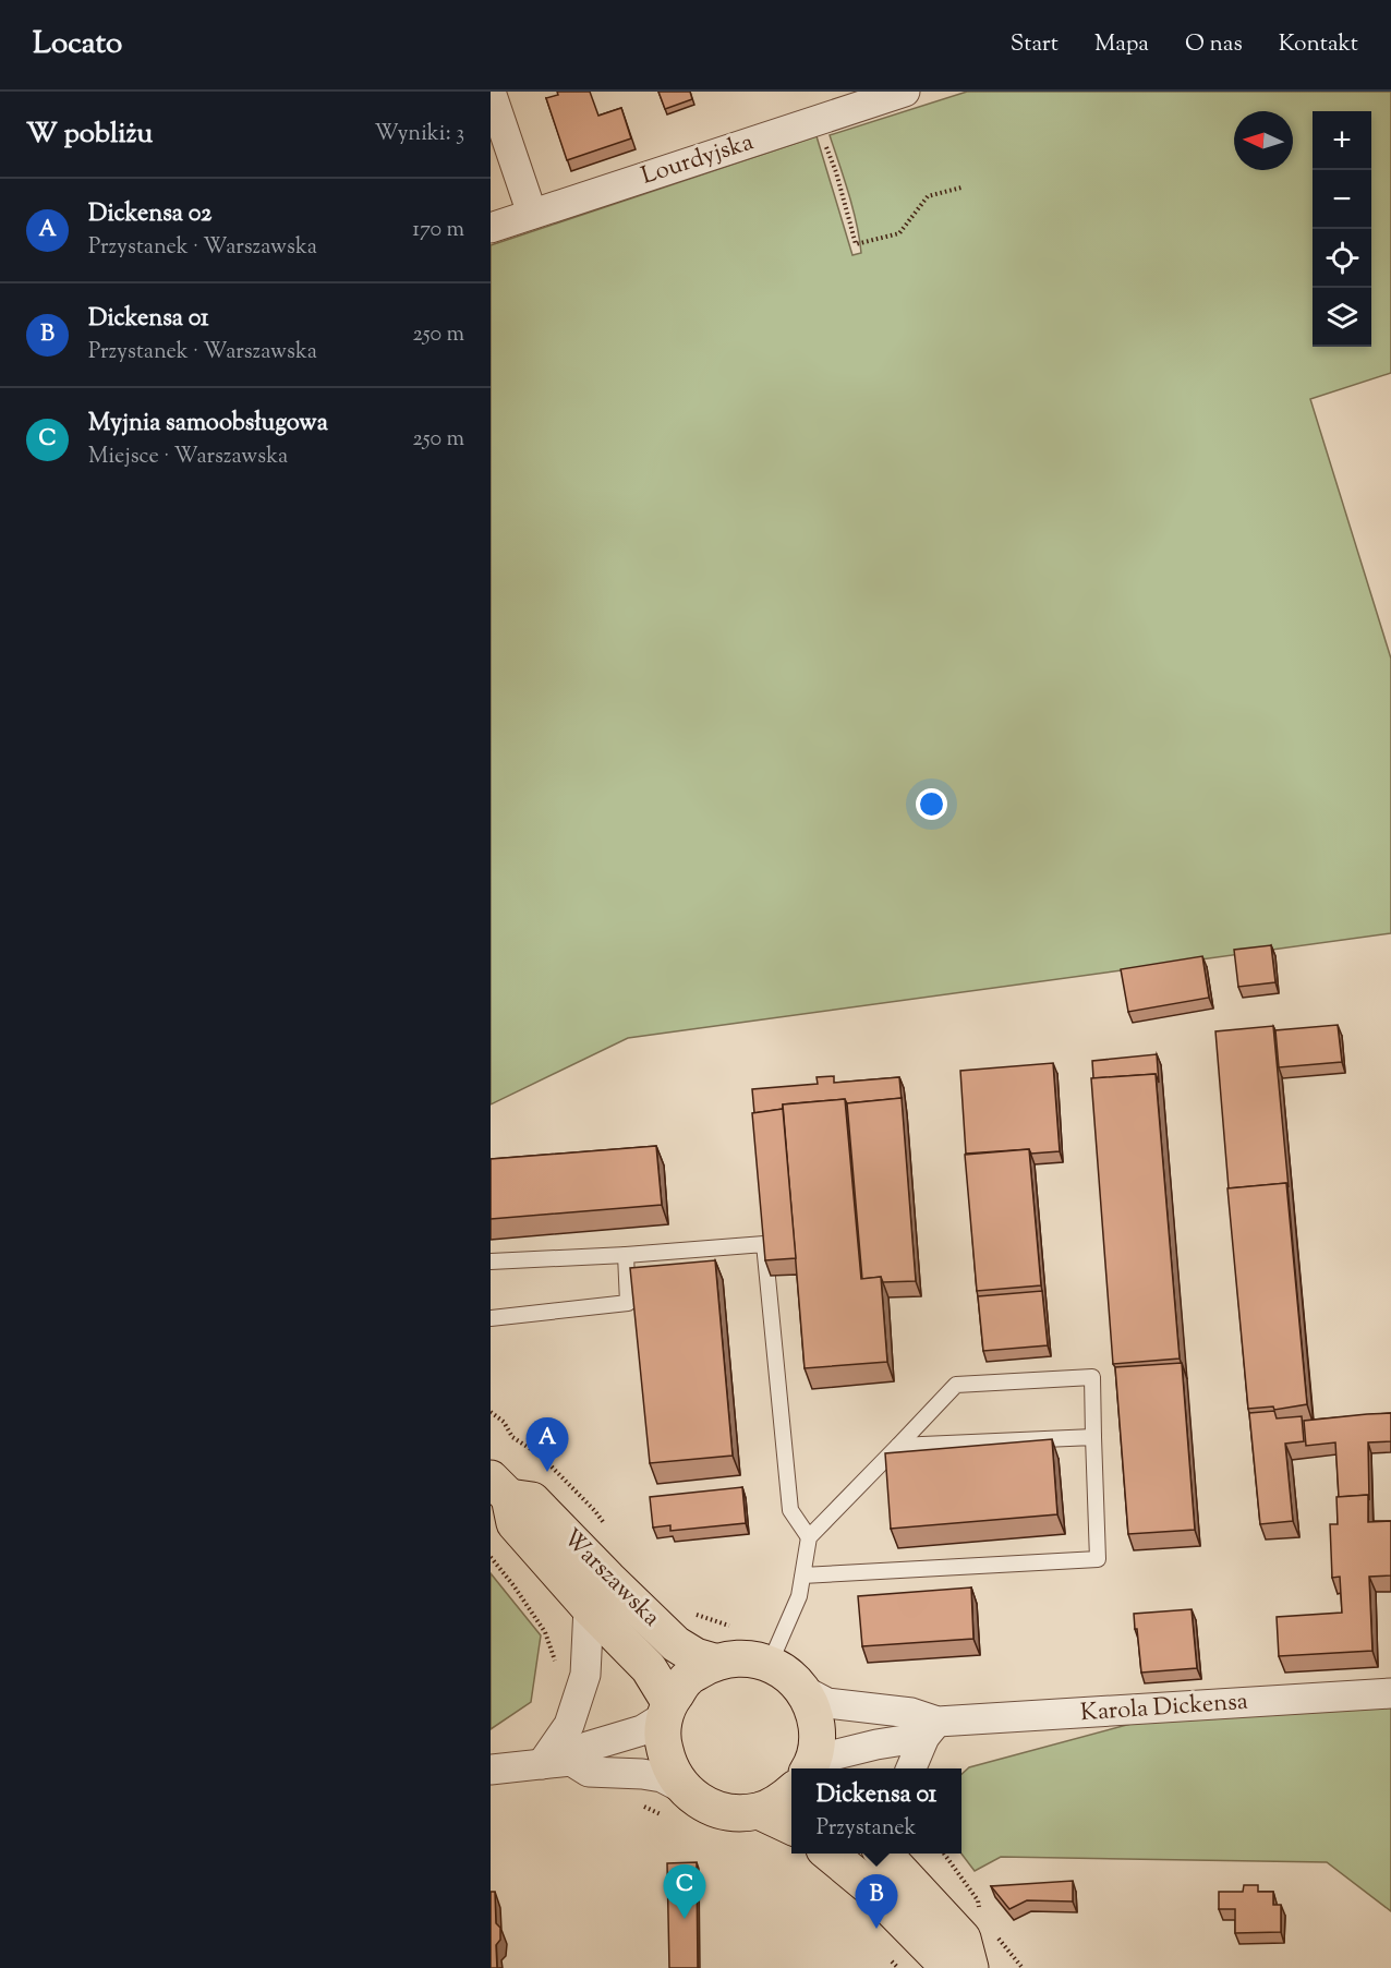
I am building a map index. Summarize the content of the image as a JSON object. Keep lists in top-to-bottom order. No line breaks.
{"streets":{"main road":["Warszawska"],"street":["Lourdyjska","Karola Dickensa"]},"north":"left","page":{"header":"Locato","nav":["Start","Mapa","O nas","Kontakt"],"heading":["W pobliżu","Wyniki: 3"],"map_buttons":["+","−"],"list":[{"mark":"A","name":"Dickensa 02","note":"Przystanek · Warszawska","value":"170 m"},{"mark":"B","name":"Dickensa 01","note":"Przystanek · Warszawska","value":"250 m"},{"mark":"C","name":"Myjnia samoobsługowa","note":"Miejsce · Warszawska","value":"250 m"}],"pins":["A","C","B"],"popup":["Dickensa 01","Przystanek"]}}
